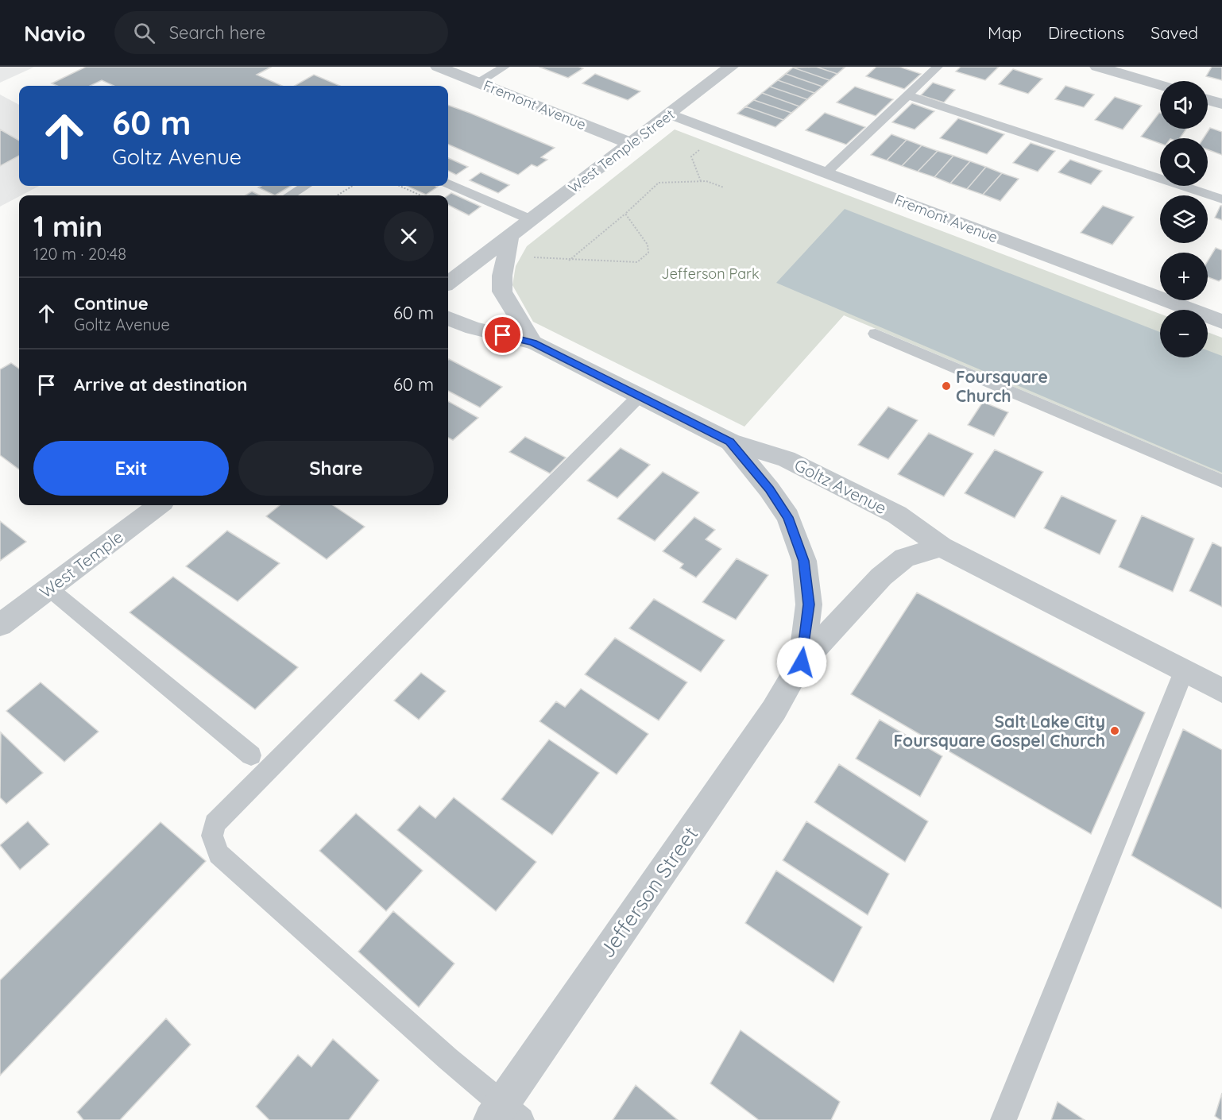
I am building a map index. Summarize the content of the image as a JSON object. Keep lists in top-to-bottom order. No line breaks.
{"streets":{"street":["Fremont Avenue","West Temple Street","Goltz Avenue","West Temple","Jefferson Street"]},"crossings":[["Fremont Avenue","West Temple Street"],["Goltz Avenue","Jefferson Street"]],"parks":["Jefferson Park"],"places":["Foursquare Church","Salt Lake City Foursquare Gospel Church"],"page":{"header":"Navio","search":"Search here","nav":["Map","Directions","Saved"],"map_buttons":["+","−"],"turn":["60 m","Goltz Avenue"],"heading":["1 min","120 m · 20:48"],"list":[{"name":"Continue","note":"Goltz Avenue","value":"60 m"},{"name":"Arrive at destination","value":"60 m"}],"buttons":["Exit","Share"]}}
